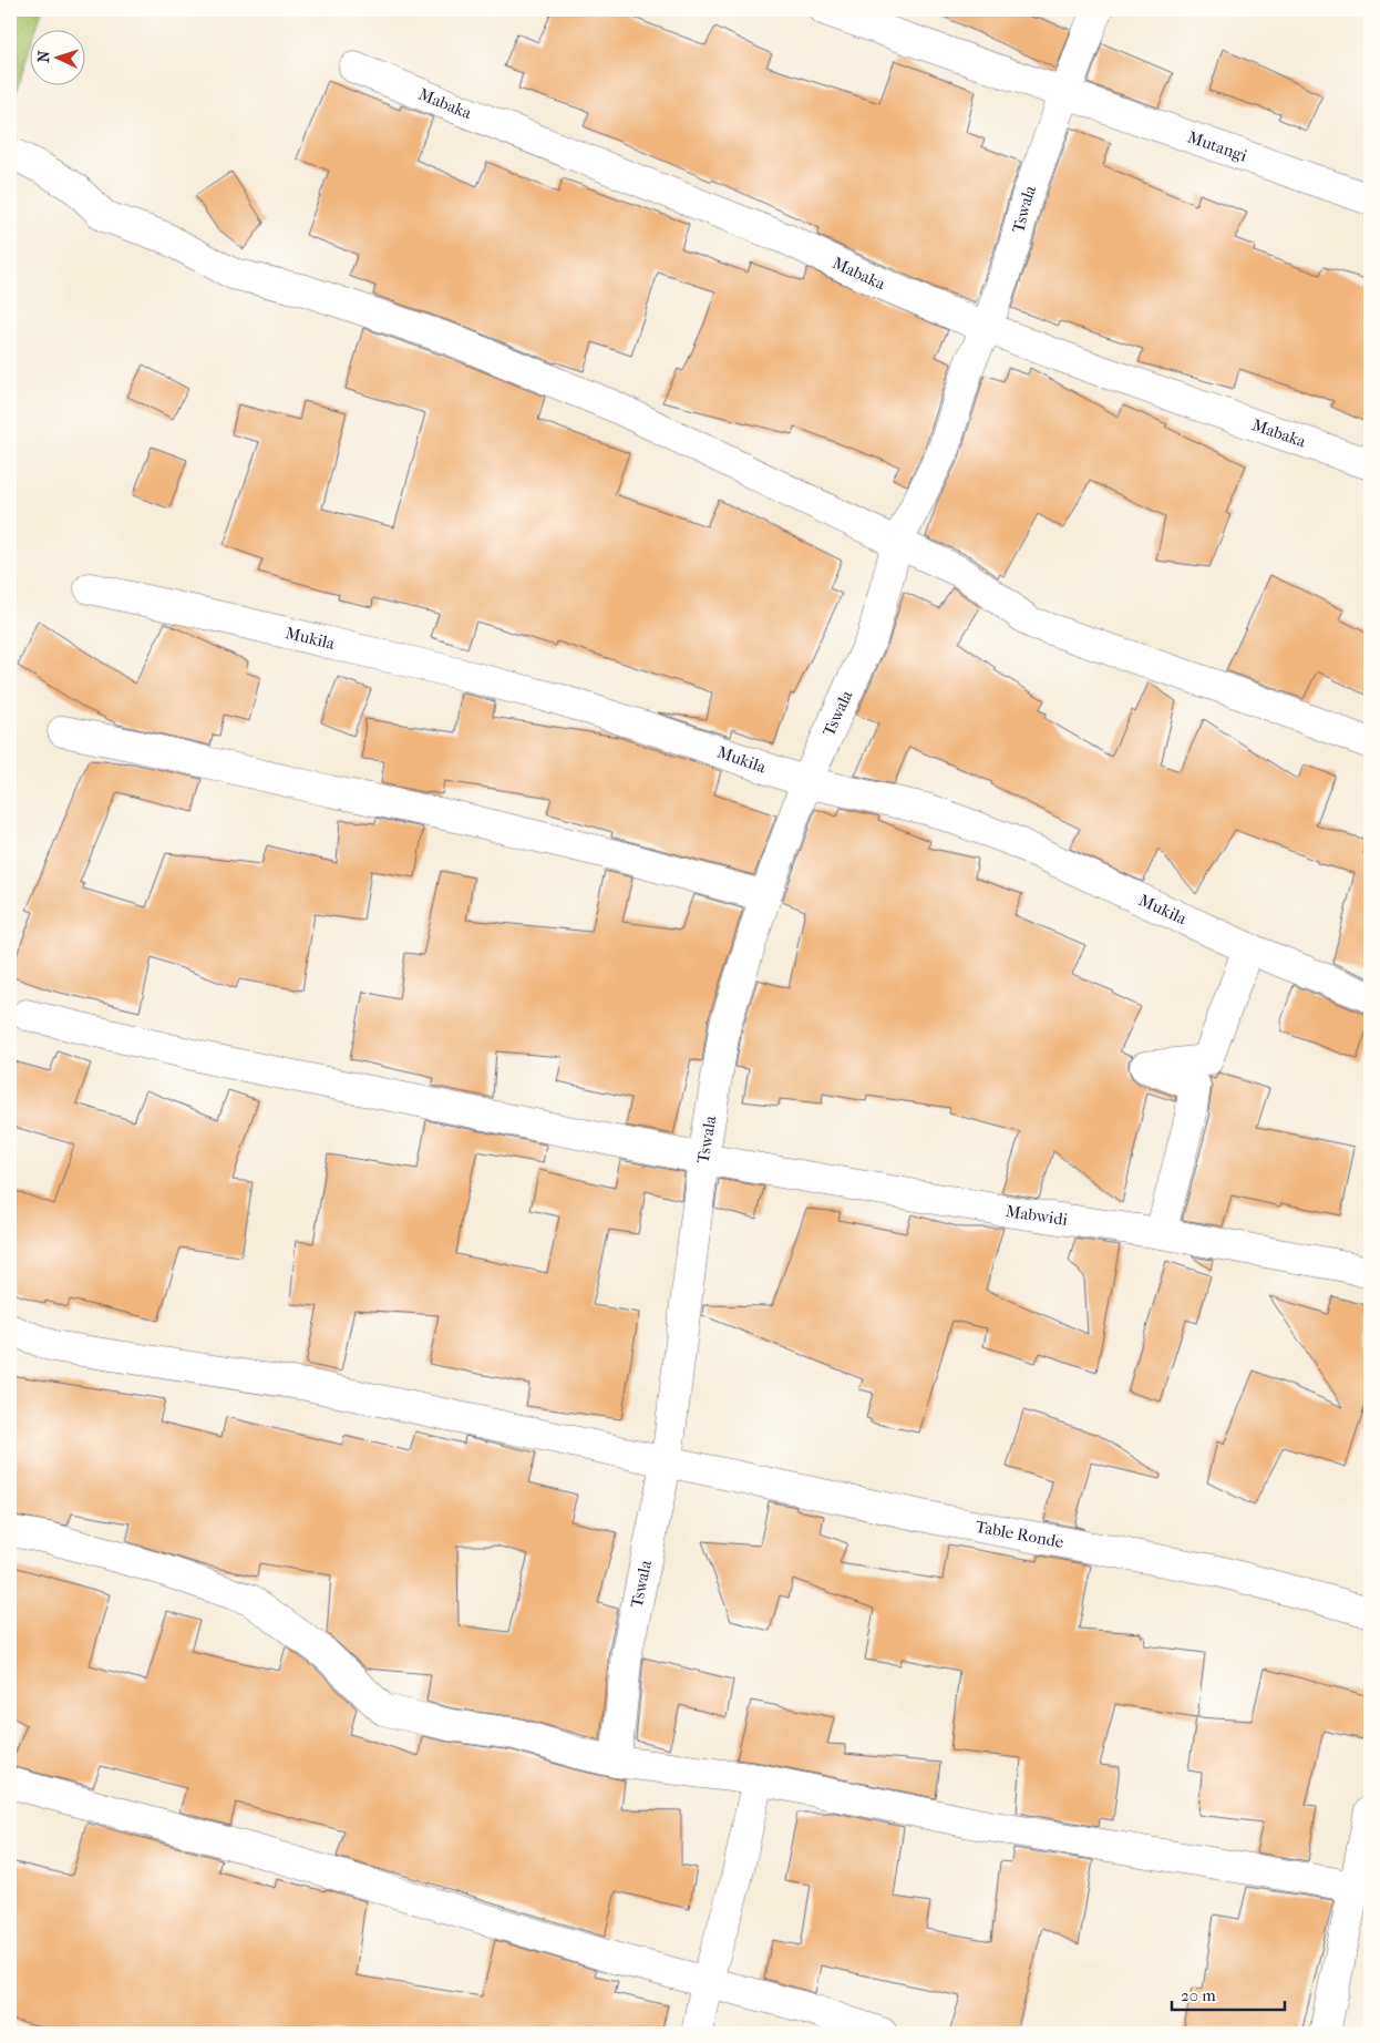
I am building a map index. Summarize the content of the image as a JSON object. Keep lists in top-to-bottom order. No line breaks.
{"streets":{"street":["Mabaka","Mutangi","Tswala","Mukila","Mabwidi","Table Ronde"]},"crossings":[["Mabaka","Tswala"],["Mutangi","Tswala"],["Tswala","Mukila"],["Tswala","Mabwidi"],["Tswala","Table Ronde"]],"scale_bar":"20 m","north":"left"}
